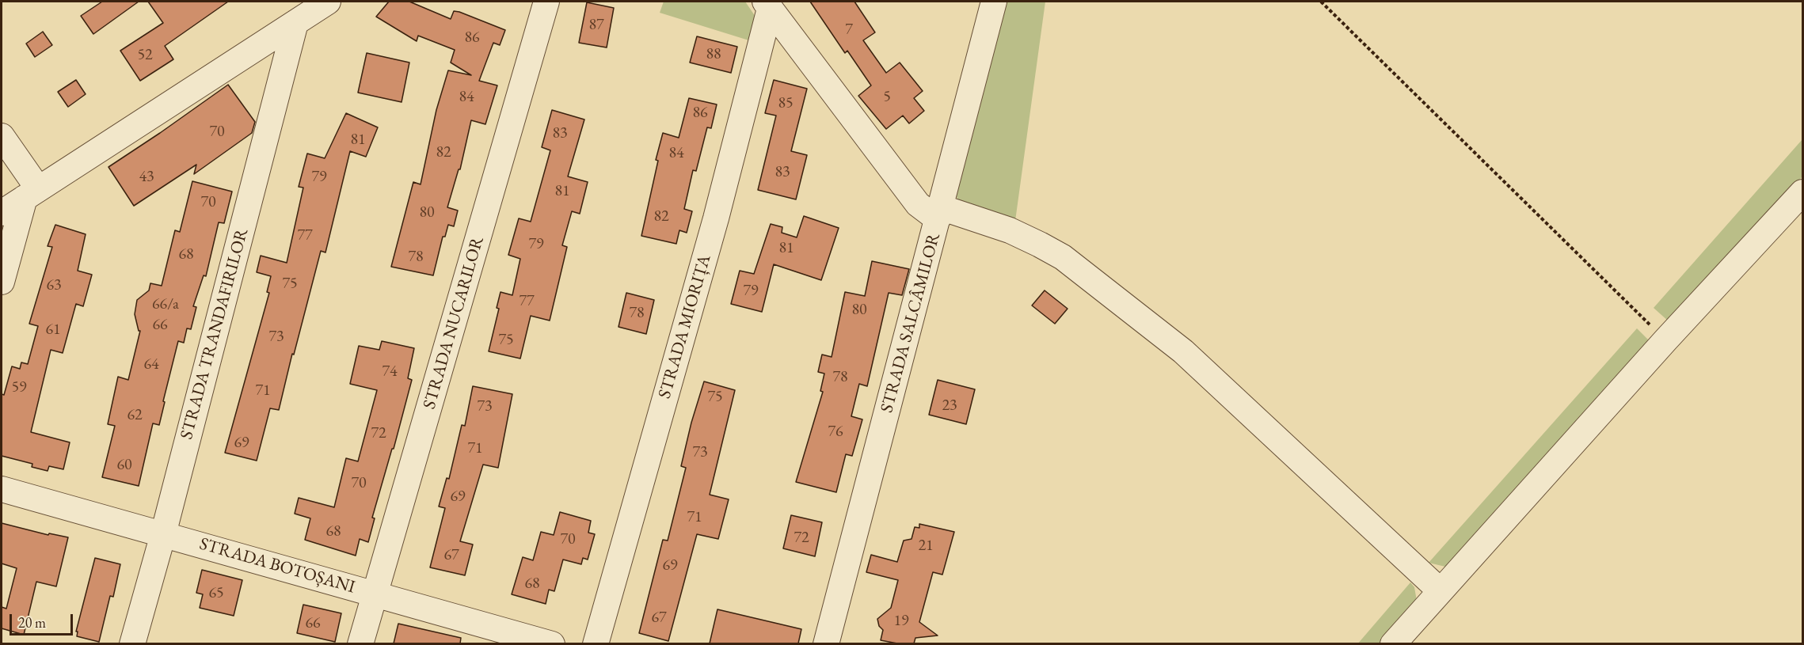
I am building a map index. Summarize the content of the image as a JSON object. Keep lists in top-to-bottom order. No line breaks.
{"streets":{"street":["STRADA NUCARILOR","STRADA SALCÂMILOR","STRADA MIORIȚA","STRADA TRANDAFIRILOR","STRADA BOTOȘANI"]},"crossings":[["STRADA NUCARILOR","STRADA BOTOȘANI"],["STRADA TRANDAFIRILOR","STRADA BOTOȘANI"]],"house_numbers":["87","7","86","88","52","84","5","85","86","70","83","81","82","84","83","43","79","81","70","80","82","77","79","81","68","78","75","63","79","77","66/a","80","78","66","61","73","75","64","74","78","59","71","75","23","73","62","76","72","69","71","73","60","70","69","71","68","72","70","21","67","69","68","65","67","19","66"],"scale_bar":"20 m"}
